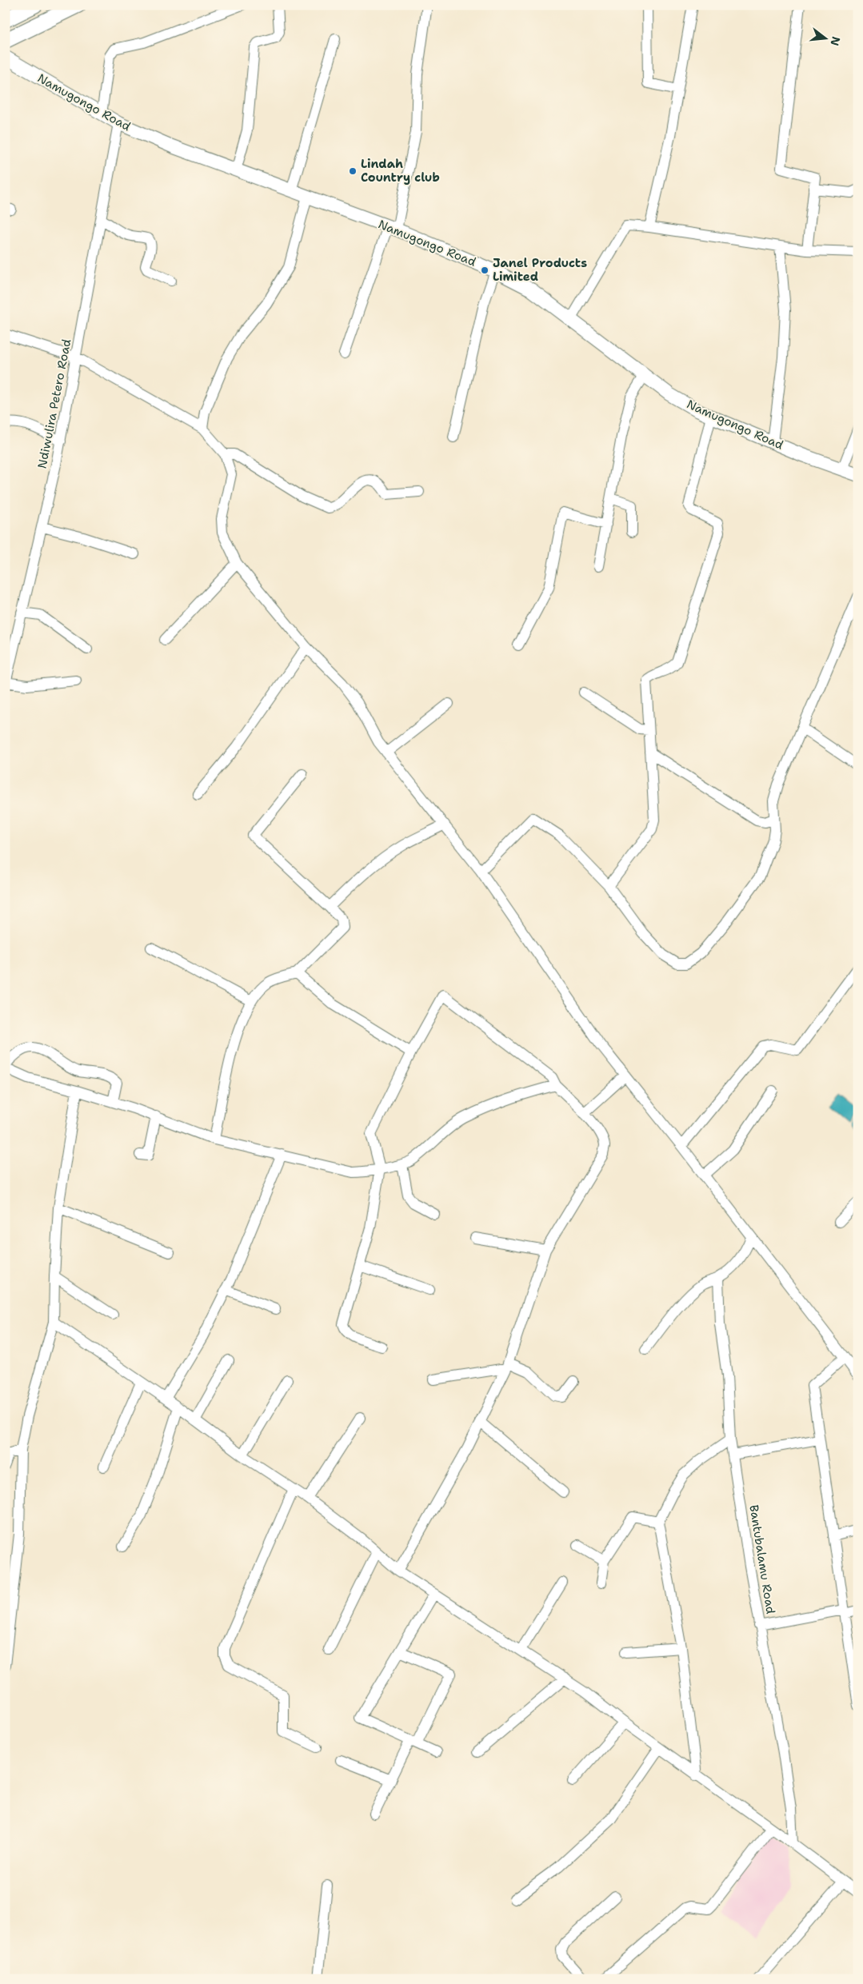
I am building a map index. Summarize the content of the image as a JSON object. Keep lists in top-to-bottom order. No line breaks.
{"streets":{"main road":["Namugongo Road"],"street":["Ndiwulira Petero Road","Bantubalamu Road"]},"crossings":[["Namugongo Road","Ndiwulira Petero Road"]],"places":["Lindah Country club","Janel Products Limited"],"north":"right"}
